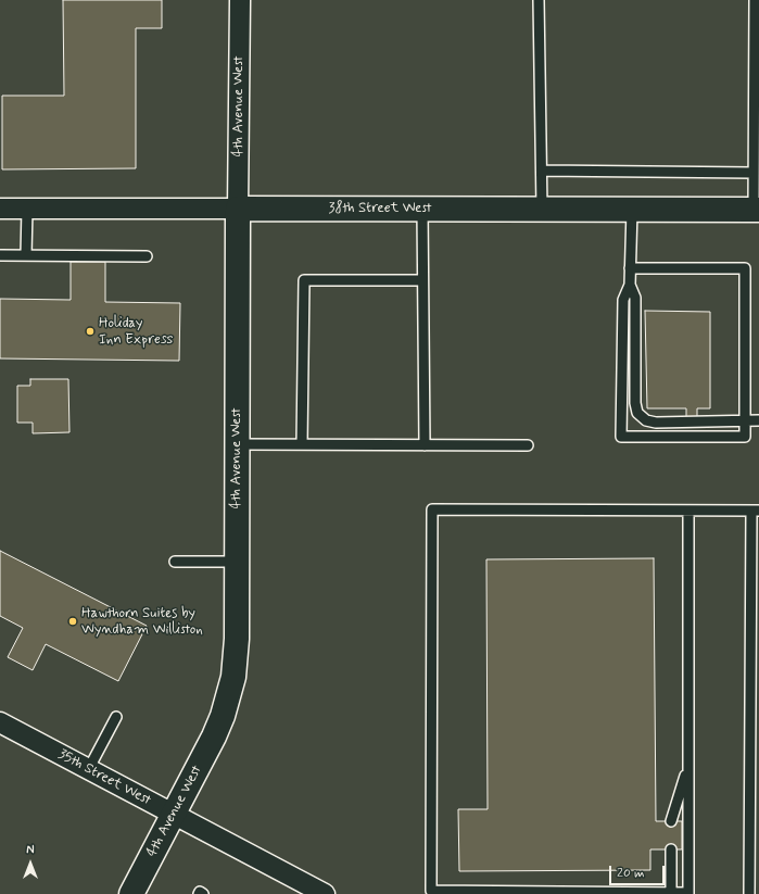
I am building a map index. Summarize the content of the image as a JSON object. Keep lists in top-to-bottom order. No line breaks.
{"streets":{"street":["4th Avenue West","38th Street West","35th Street West"]},"crossings":[["4th Avenue West","38th Street West"],["4th Avenue West","35th Street West"]],"places":["Holiday Inn Express","Hawthorn Suites by Wyndham Williston"],"scale_bar":"20 m","north":"top"}
